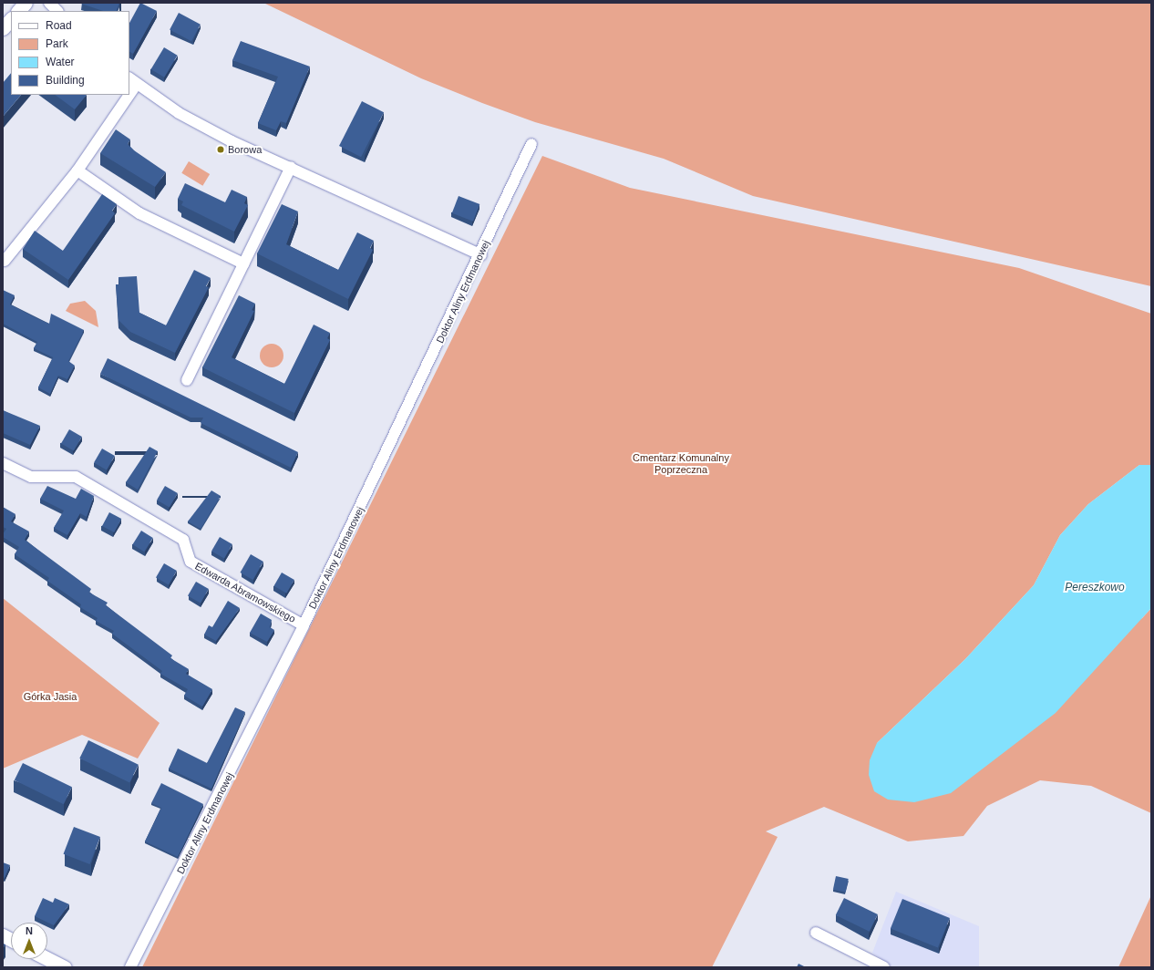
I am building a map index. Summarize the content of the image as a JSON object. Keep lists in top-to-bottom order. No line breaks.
{"streets":{"street":["Doktor Aliny Erdmanowej","Edwarda Abramowskiego"]},"crossings":[["Doktor Aliny Erdmanowej","Edwarda Abramowskiego"]],"water":["Pereszkowo"],"parks":["Cmentarz Komunalny Poprzeczna","Górka Jasia"],"places":["Borowa"],"legend":["Road","Park","Water","Building"],"north":"top"}
